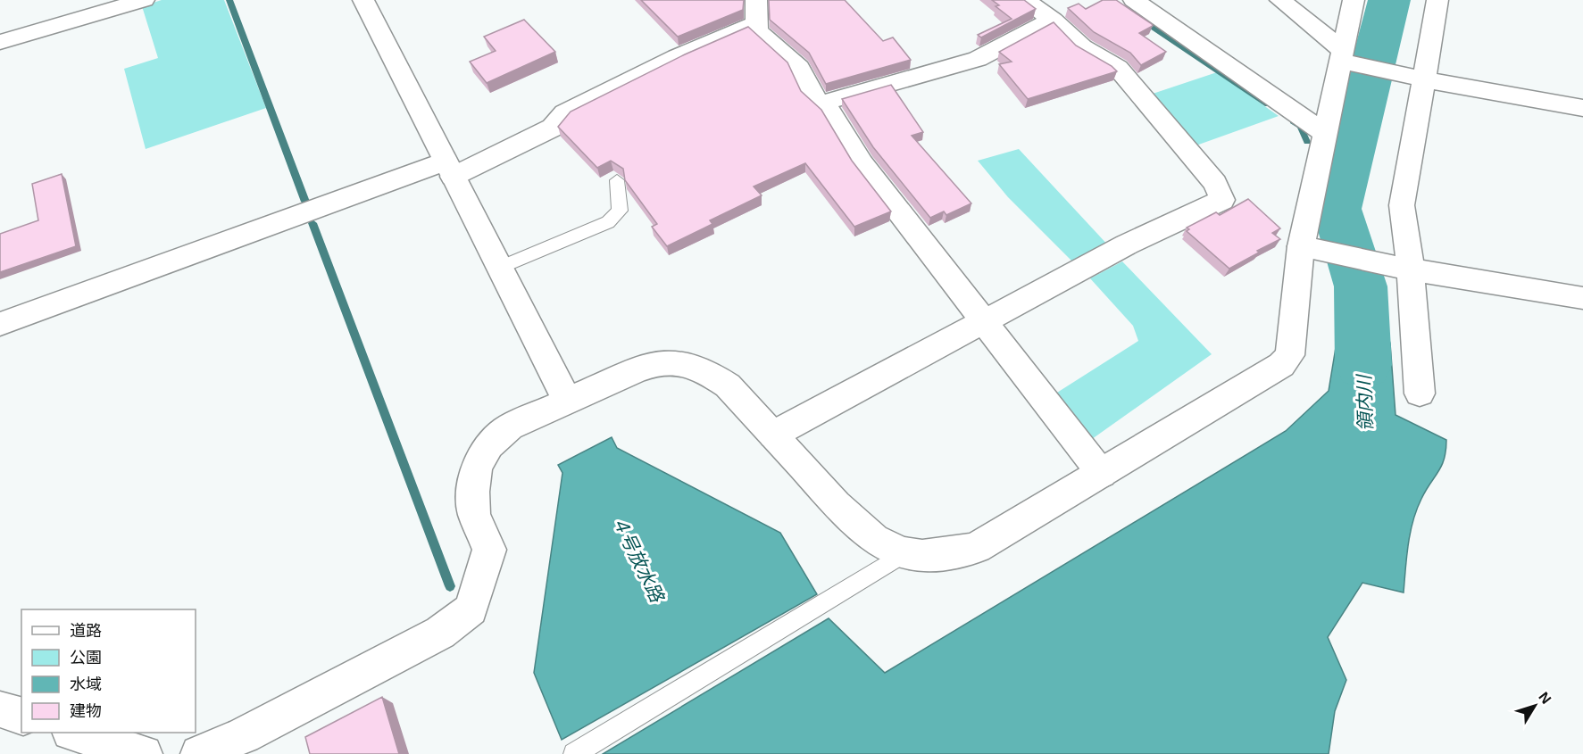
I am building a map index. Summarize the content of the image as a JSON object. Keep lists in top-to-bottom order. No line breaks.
{"water":["領内川","４号放水路"],"legend":["道路","公園","水域","建物"],"north":"top right"}
